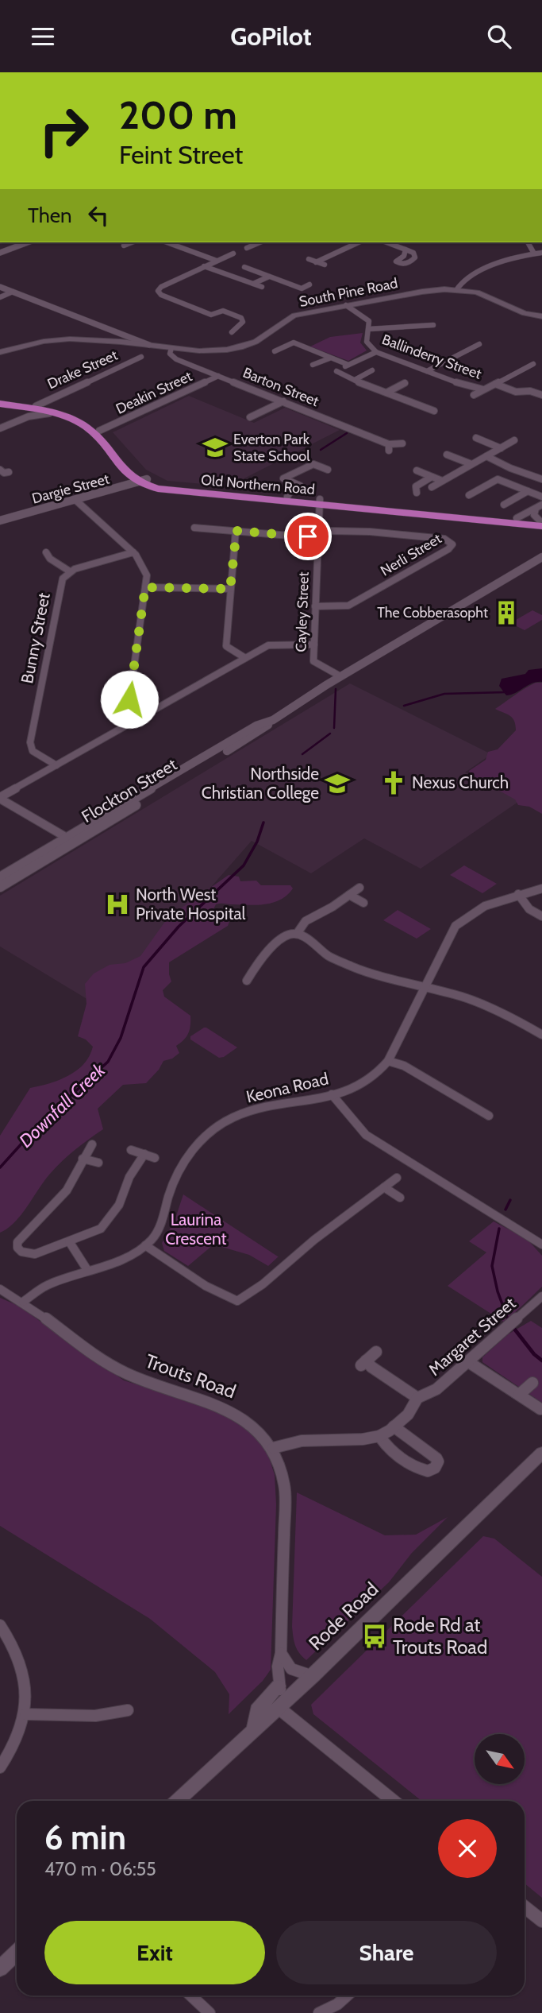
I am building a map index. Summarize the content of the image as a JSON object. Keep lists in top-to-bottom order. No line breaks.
{"streets":{"highway":["Old Northern Road"],"main road":["South Pine Road","Rode Road"],"street":["Ballinderry Street","Drake Street","Barton Street","Deakin Street","Dargie Street","Nerli Street","Cayley Street","Bunny Street","Flockton Street","Keona Road","Margaret Street","Trouts Road"]},"crossings":[["South Pine Road","Ballinderry Street"],["South Pine Road","Barton Street"],["Drake Street","Old Northern Road"],["Barton Street","Deakin Street"],["Deakin Street","Old Northern Road"],["Old Northern Road","Dargie Street"],["Old Northern Road","Cayley Street"],["Nerli Street","Cayley Street"],["Cayley Street","Flockton Street"],["Margaret Street","Trouts Road"]],"water":["Downfall Creek"],"parks":["Laurina Crescent"],"places":{"school or university":["Everton Park State School","Northside Christian College"],"building":["The Cobberasopht"],"church":["Nexus Church"],"hospital":["North West Private Hospital"],"bus stop":["Rode Rd at Trouts Road"]},"north":"bottom right","page":{"header":"GoPilot","turn":["200 m","Feint Street"],"then":"Then","heading":["6 min","470 m · 06:55"],"buttons":["Exit","Share"]}}
